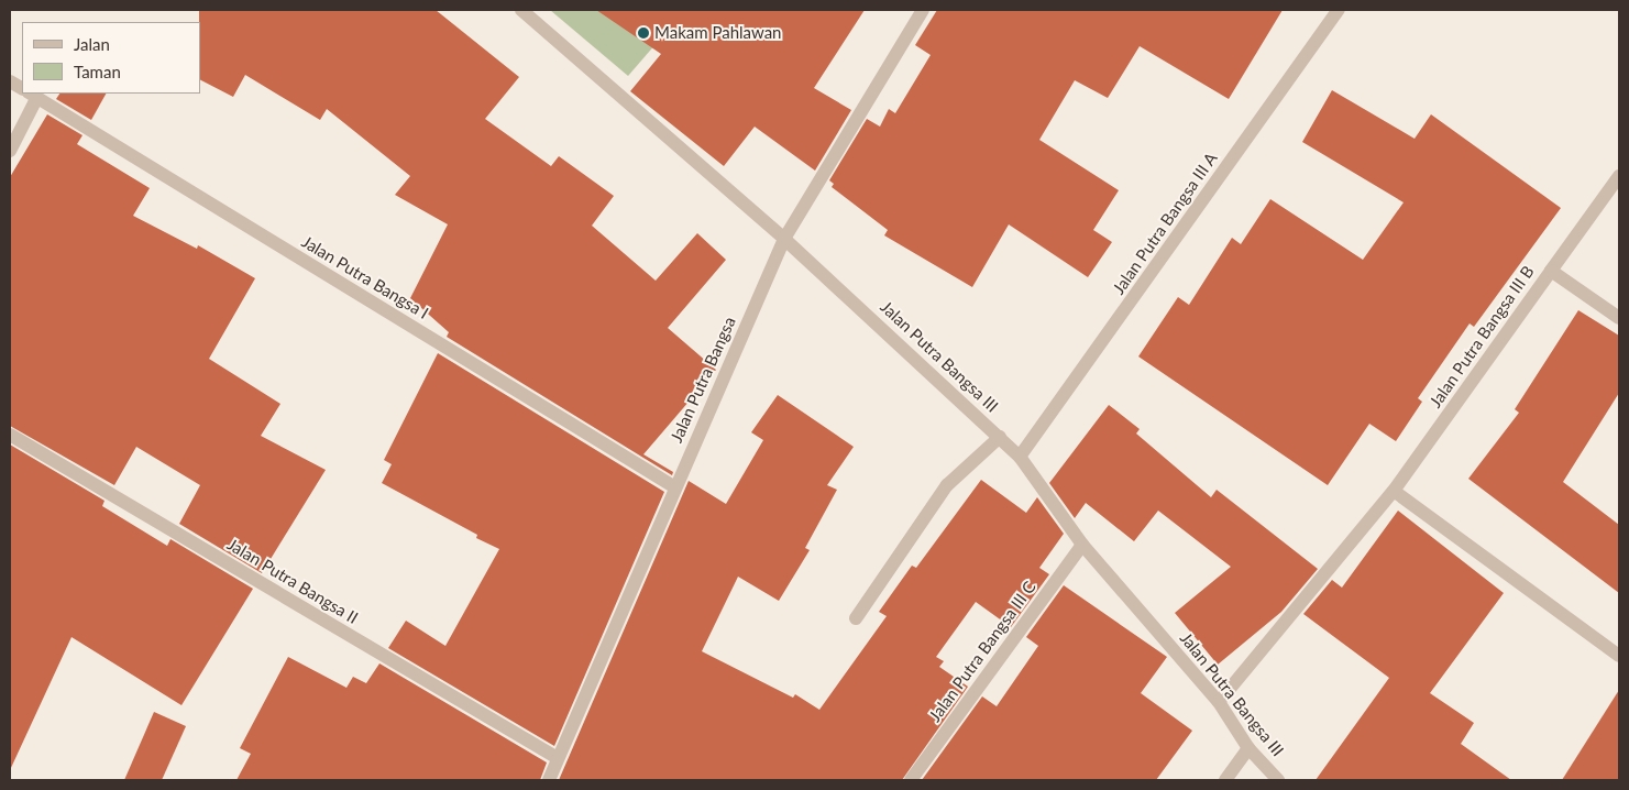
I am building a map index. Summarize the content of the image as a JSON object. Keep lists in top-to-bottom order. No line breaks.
{"streets":{"street":["Jalan Putra Bangsa III A","Jalan Putra Bangsa I","Jalan Putra Bangsa III B","Jalan Putra Bangsa III","Jalan Putra Bangsa","Jalan Putra Bangsa II","Jalan Putra Bangsa III C"]},"crossings":[["Jalan Putra Bangsa III A","Jalan Putra Bangsa III"],["Jalan Putra Bangsa I","Jalan Putra Bangsa"],["Jalan Putra Bangsa III B","Jalan Putra Bangsa III"],["Jalan Putra Bangsa III","Jalan Putra Bangsa"],["Jalan Putra Bangsa III","Jalan Putra Bangsa III C"],["Jalan Putra Bangsa","Jalan Putra Bangsa II"]],"places":["Makam Pahlawan"],"legend":["Jalan","Taman"]}
